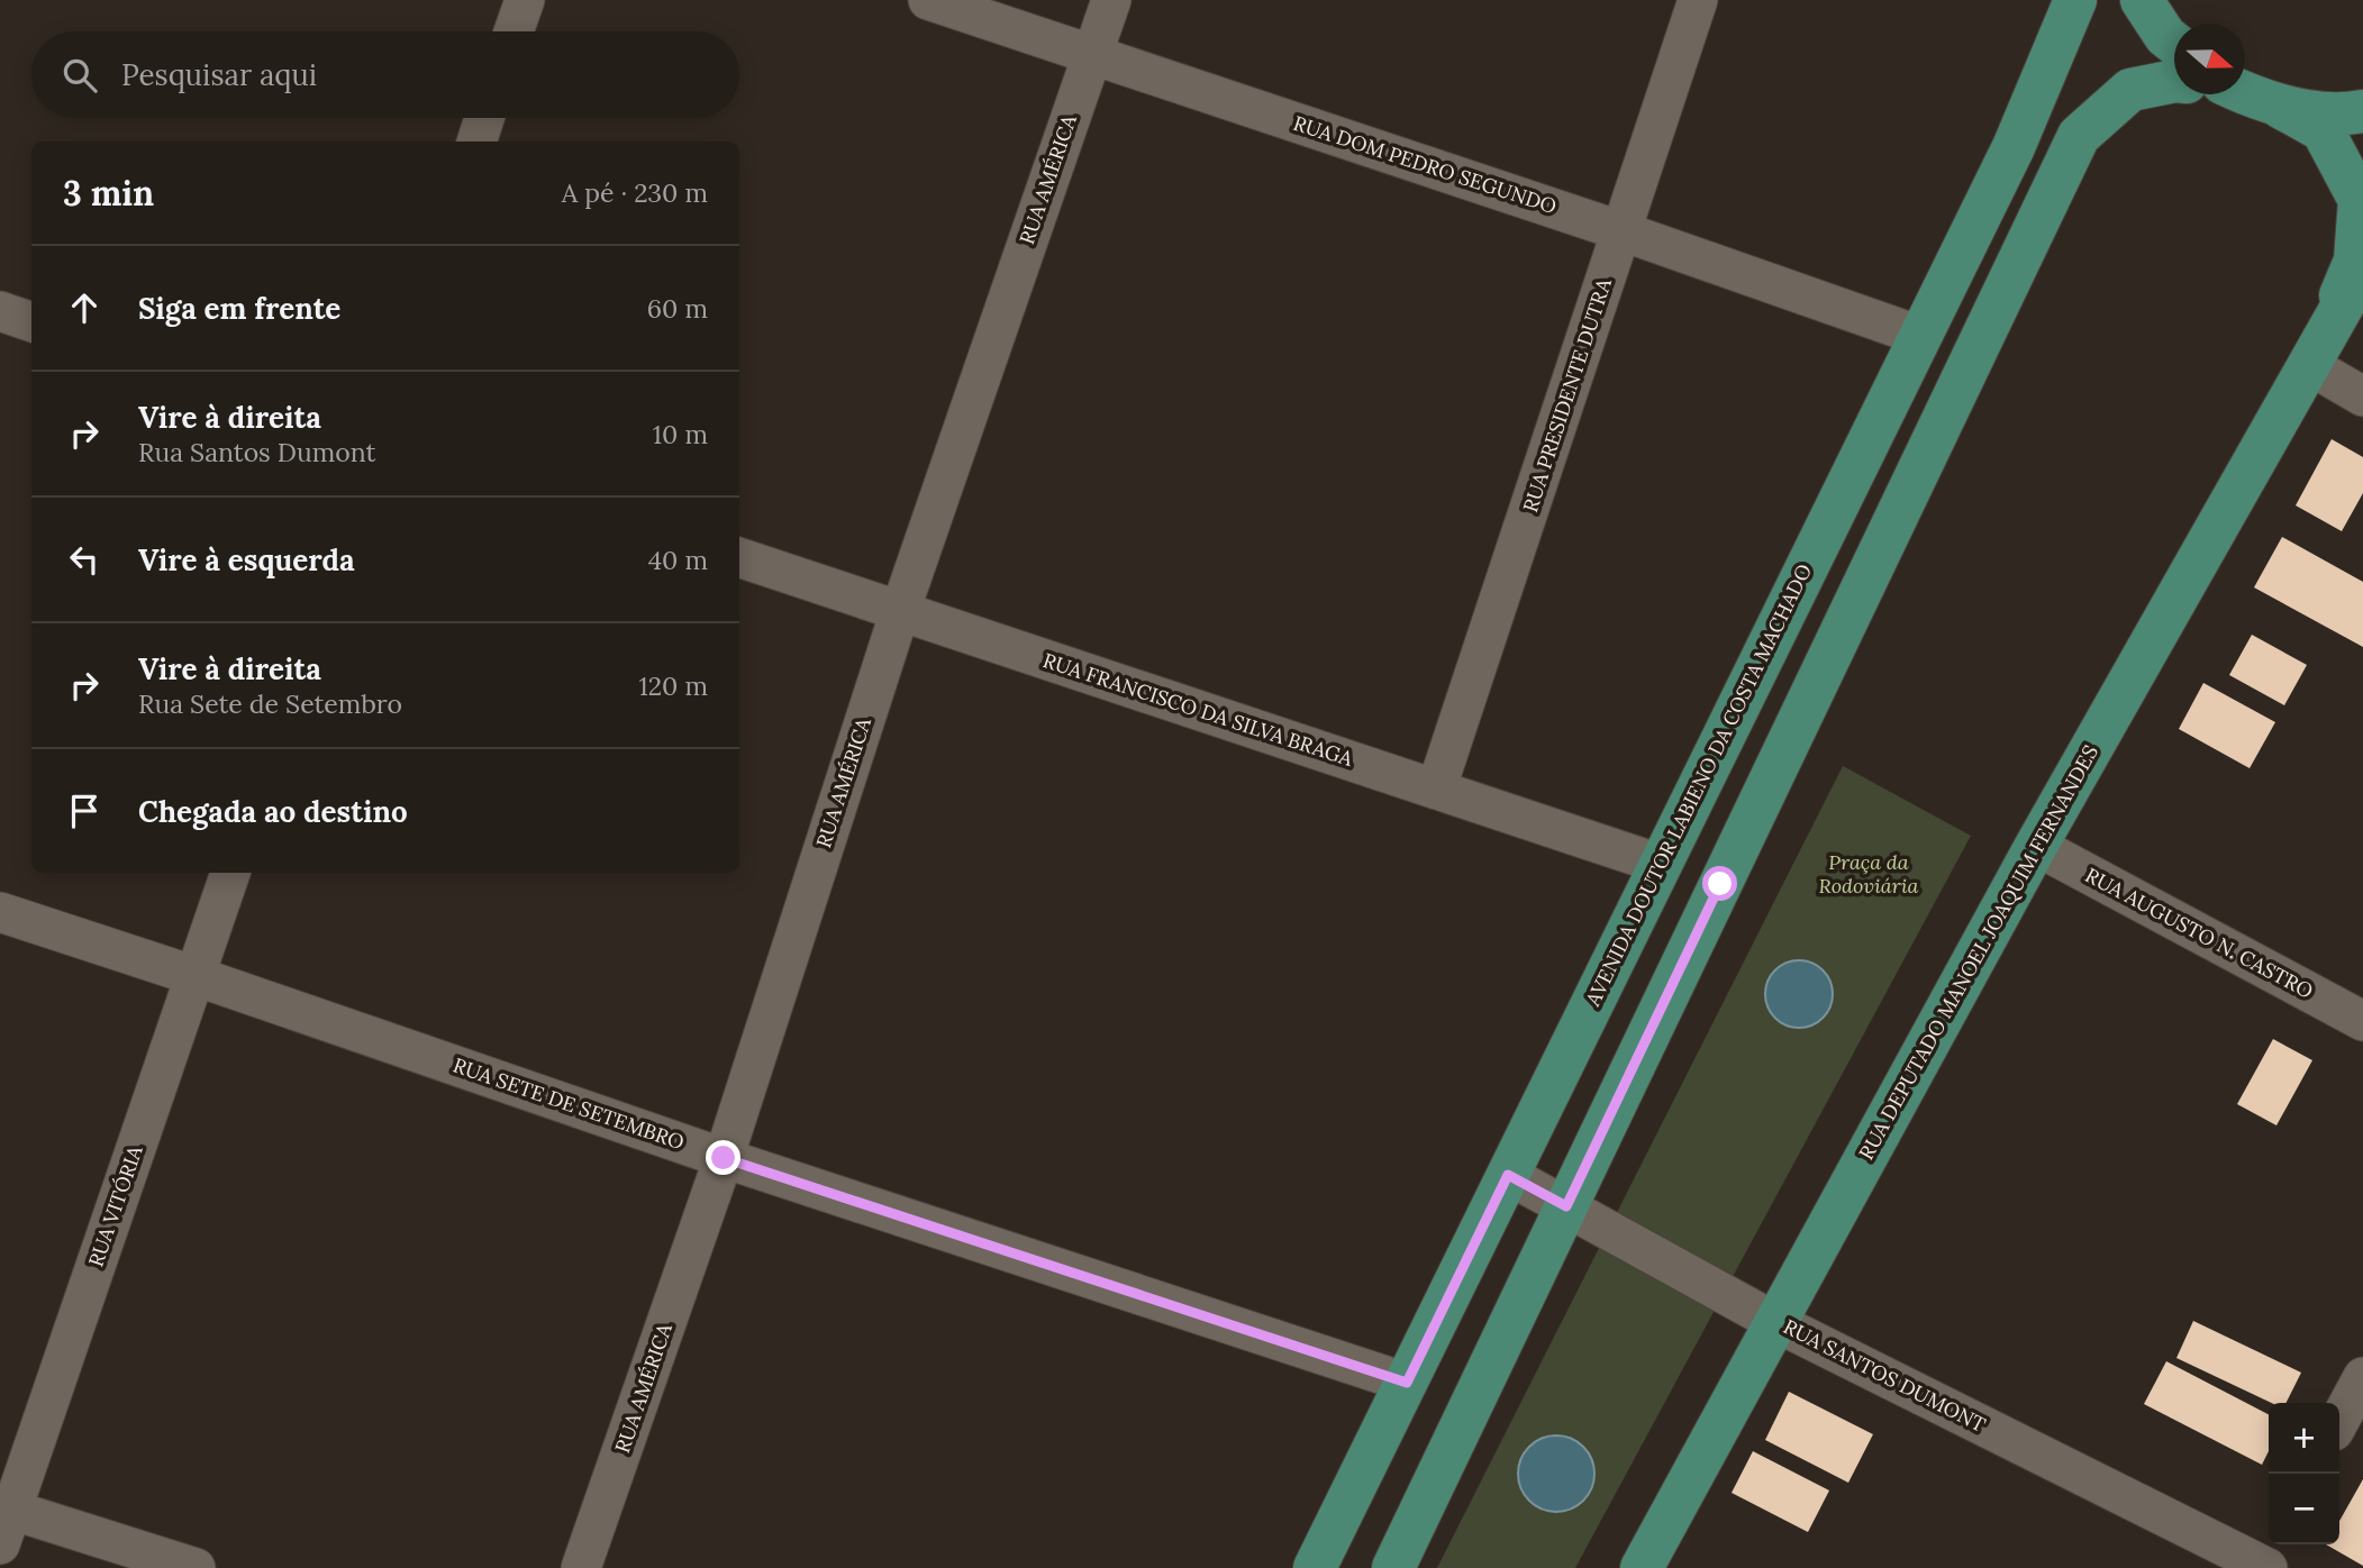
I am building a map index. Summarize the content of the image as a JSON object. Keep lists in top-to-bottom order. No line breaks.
{"streets":{"main road":["AVENIDA DOUTOR LABIENO DA COSTA MACHADO","RUA DEPUTADO MANOEL JOAQUIM FERNANDES"],"street":["RUA DOM PEDRO SEGUNDO","RUA AMÉRICA","RUA PRESIDENTE DUTRA","RUA FRANCISCO DA SILVA BRAGA","RUA AUGUSTO N. CASTRO","RUA SETE DE SETEMBRO","RUA VITÓRIA","RUA SANTOS DUMONT"]},"crossings":[["RUA DOM PEDRO SEGUNDO","RUA AMÉRICA"],["RUA DOM PEDRO SEGUNDO","RUA PRESIDENTE DUTRA"],["RUA DOM PEDRO SEGUNDO","AVENIDA DOUTOR LABIENO DA COSTA MACHADO"],["RUA AMÉRICA","RUA FRANCISCO DA SILVA BRAGA"],["RUA AMÉRICA","RUA SETE DE SETEMBRO"],["RUA PRESIDENTE DUTRA","RUA FRANCISCO DA SILVA BRAGA"],["RUA FRANCISCO DA SILVA BRAGA","AVENIDA DOUTOR LABIENO DA COSTA MACHADO"],["AVENIDA DOUTOR LABIENO DA COSTA MACHADO","RUA SETE DE SETEMBRO"],["AVENIDA DOUTOR LABIENO DA COSTA MACHADO","RUA SANTOS DUMONT"],["RUA AUGUSTO N. CASTRO","RUA DEPUTADO MANOEL JOAQUIM FERNANDES"],["RUA DEPUTADO MANOEL JOAQUIM FERNANDES","RUA SANTOS DUMONT"],["RUA SETE DE SETEMBRO","RUA VITÓRIA"]],"parks":["Praça da Rodoviária"],"north":"right","page":{"search":"Pesquisar aqui","heading":["3 min","A pé · 230 m"],"list":[["Siga em frente","60 m"],["Vire à direita","Rua Santos Dumont","10 m"],["Vire à esquerda","40 m"],["Vire à direita","Rua Sete de Setembro","120 m"],"Chegada ao destino"],"map_buttons":["+","−"]}}
